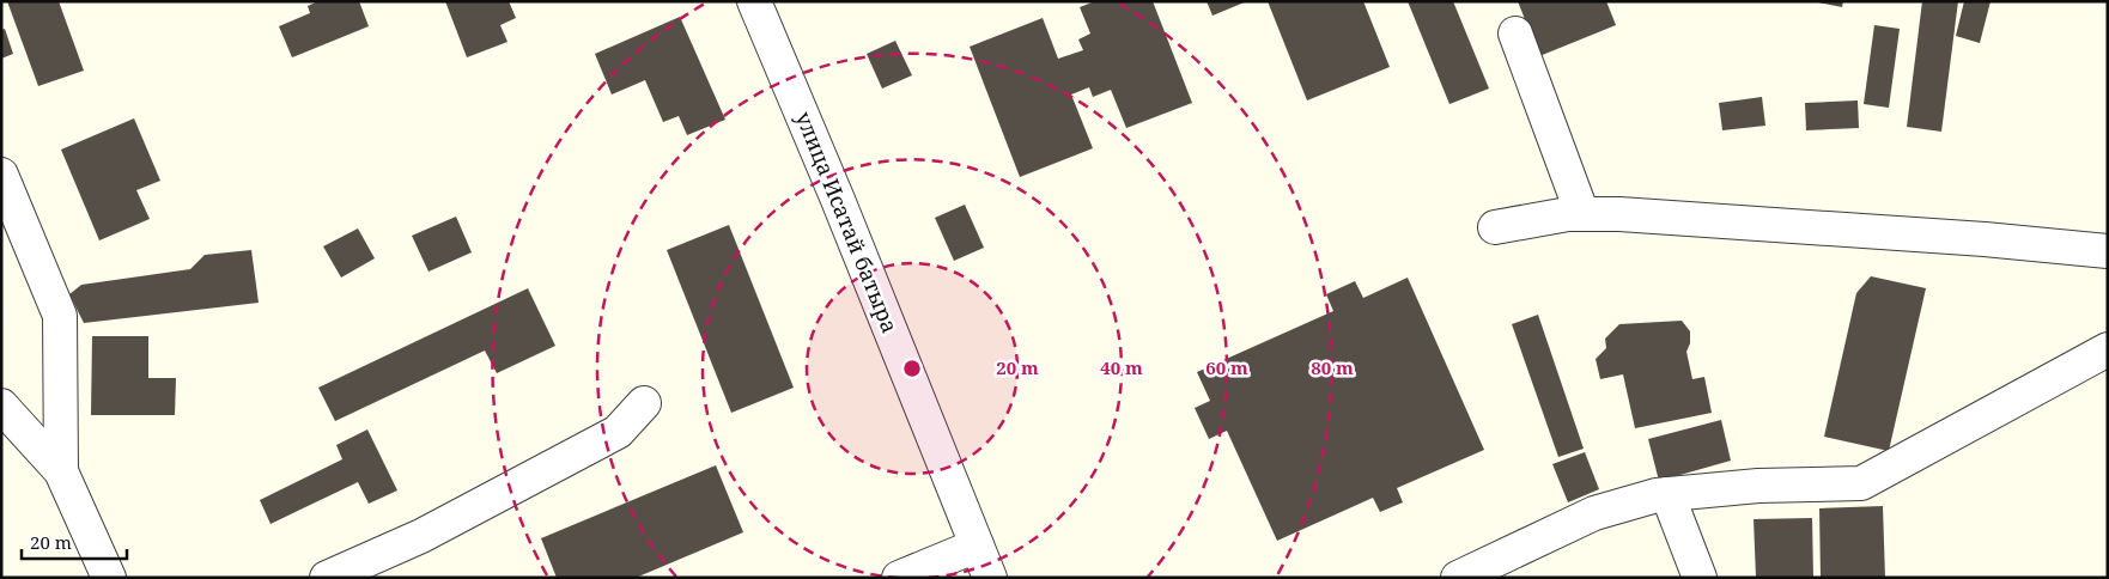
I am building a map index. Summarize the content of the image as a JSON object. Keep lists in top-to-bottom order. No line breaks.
{"streets":{"street":["улица Исатай батыра"]},"scale_bar":"20 m","rings":["20 m","40 m","60 m","80 m"]}
